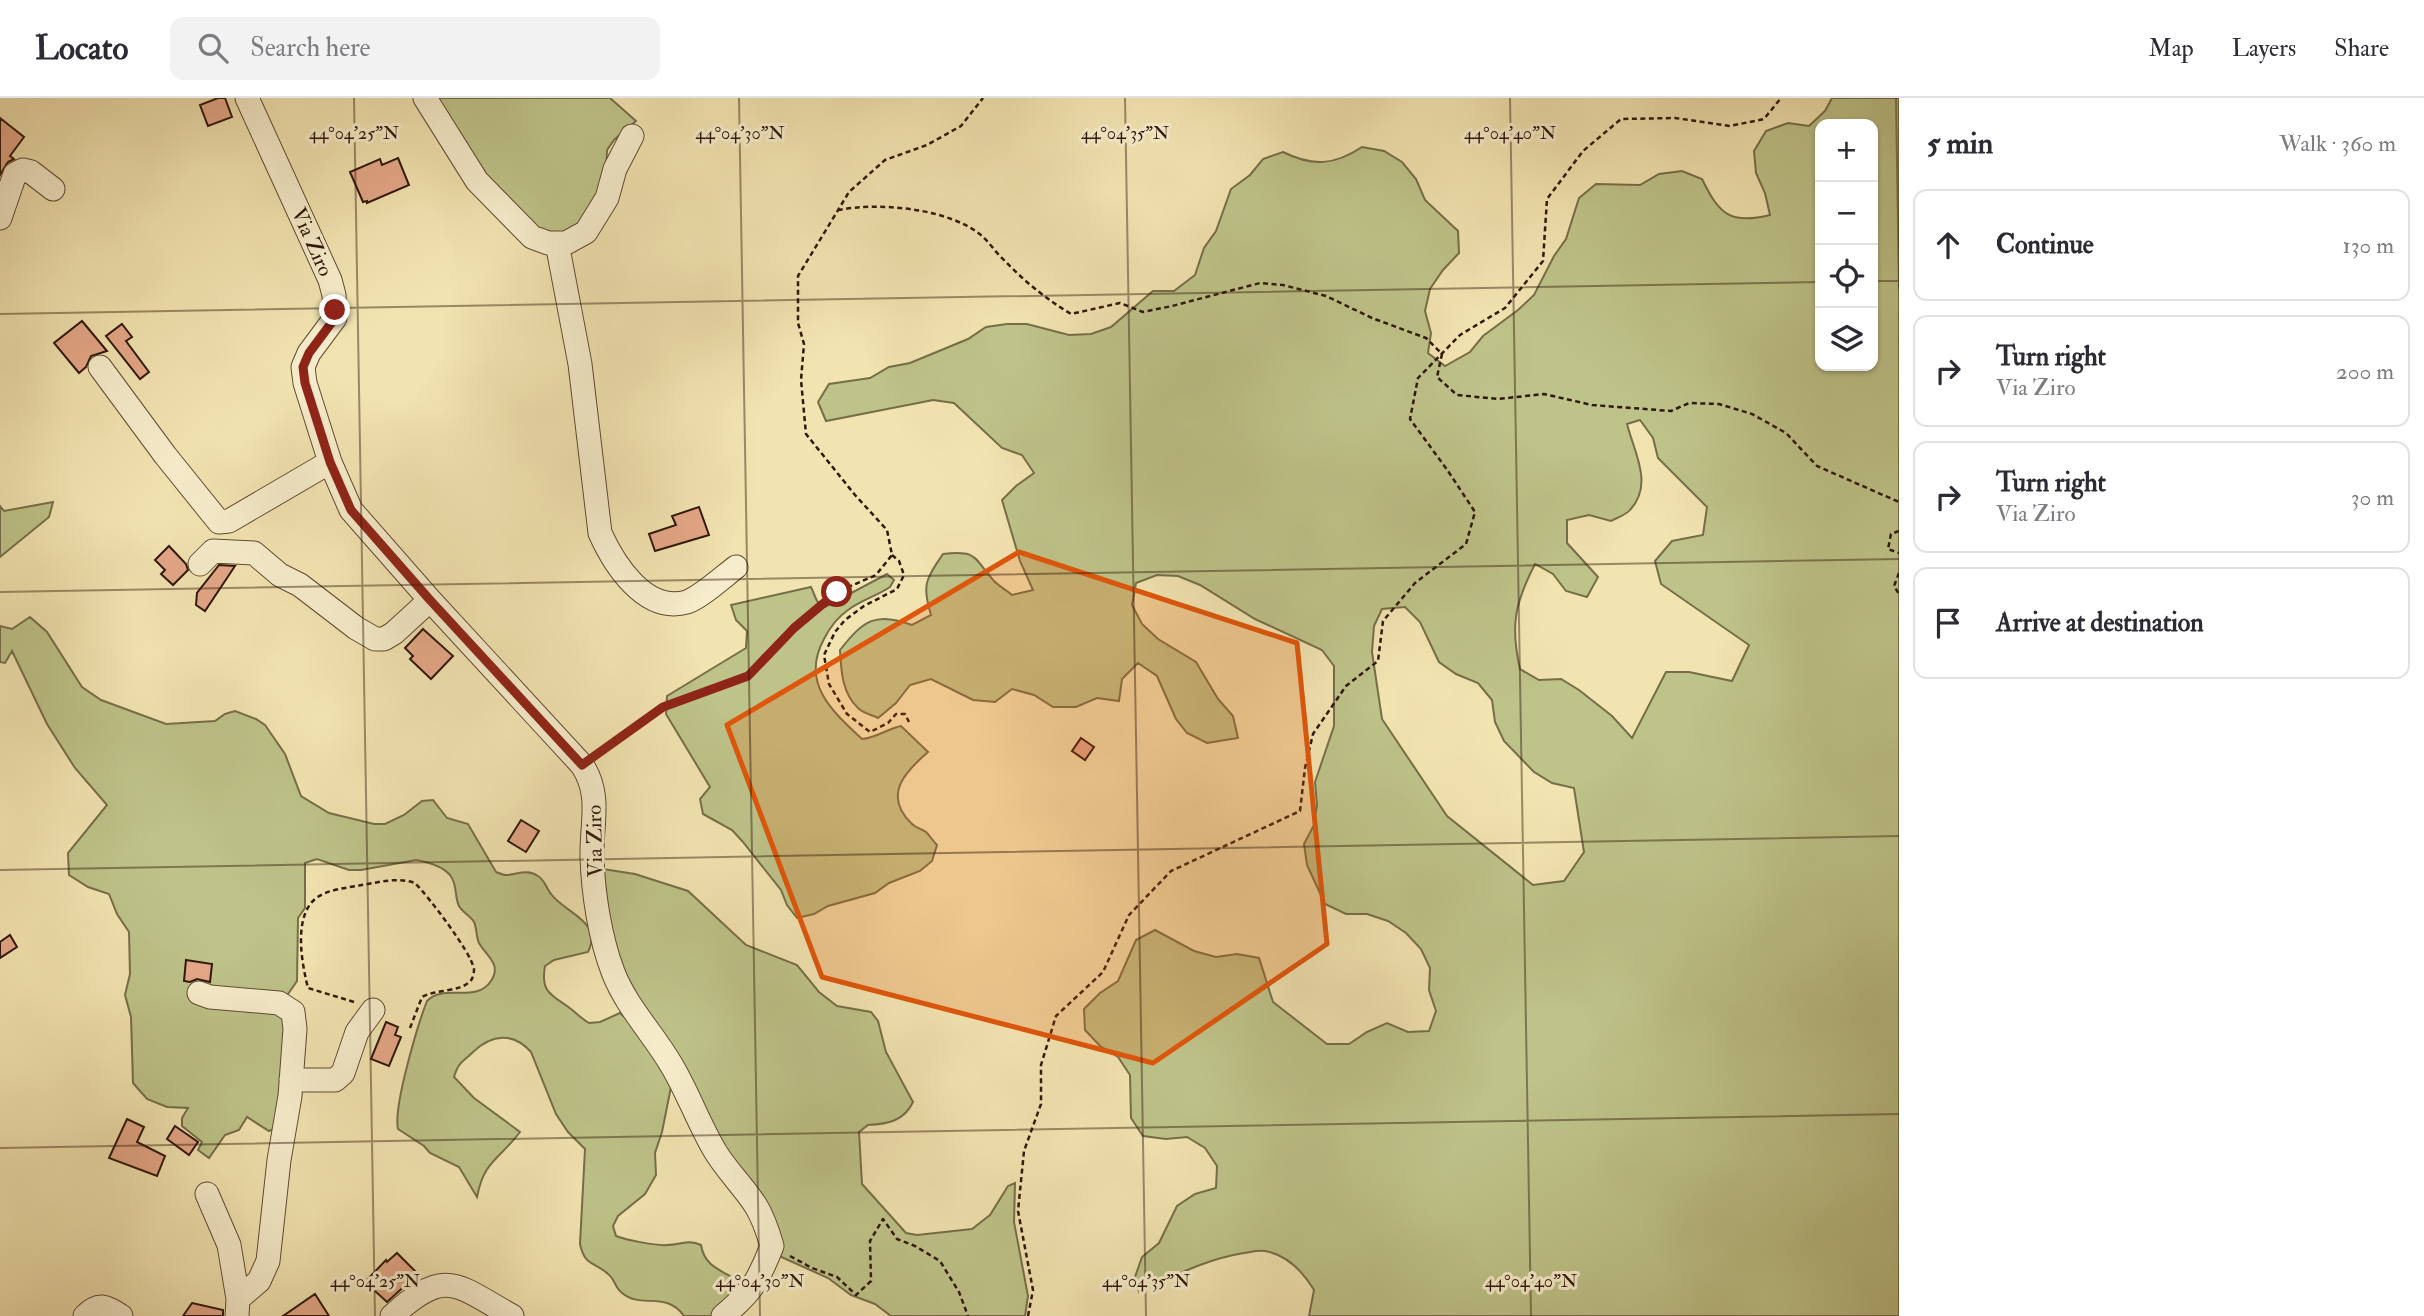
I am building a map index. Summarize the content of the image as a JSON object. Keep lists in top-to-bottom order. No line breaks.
{"streets":{"street":["Via Ziro"]},"page":{"header":"Locato","search":"Search here","nav":["Map","Layers","Share"],"heading":["5 min","Walk · 360 m"],"map_buttons":["+","−"],"list":[["Continue","130 m"],["Turn right","Via Ziro","200 m"],["Turn right","Via Ziro","30 m"],"Arrive at destination"]},"coordinates":["44°04'25\"N","44°04'30\"N","44°04'35\"N","44°04'40\"N"]}
